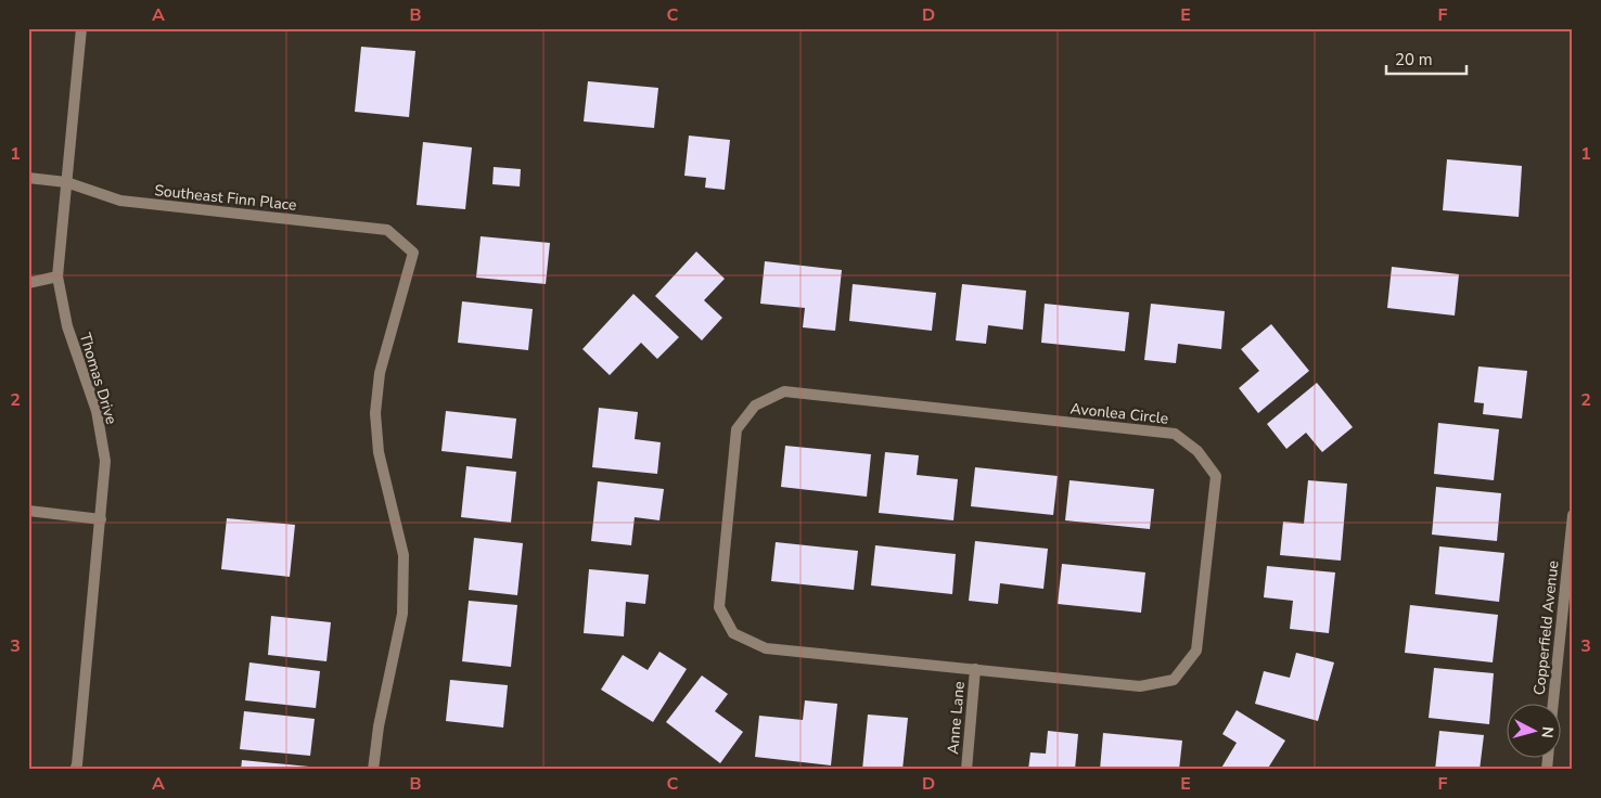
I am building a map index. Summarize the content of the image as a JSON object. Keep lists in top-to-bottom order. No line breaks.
{"streets":{"street":["Southeast Finn Place","Thomas Drive","Avonlea Circle","Copperfield Avenue","Anne Lane"]},"crossings":[["Southeast Finn Place","Thomas Drive"],["Avonlea Circle","Anne Lane"]],"scale_bar":"20 m","north":"right","grid":{"columns":["A","B","C","D","E","F"],"rows":["1","2","3"]}}
